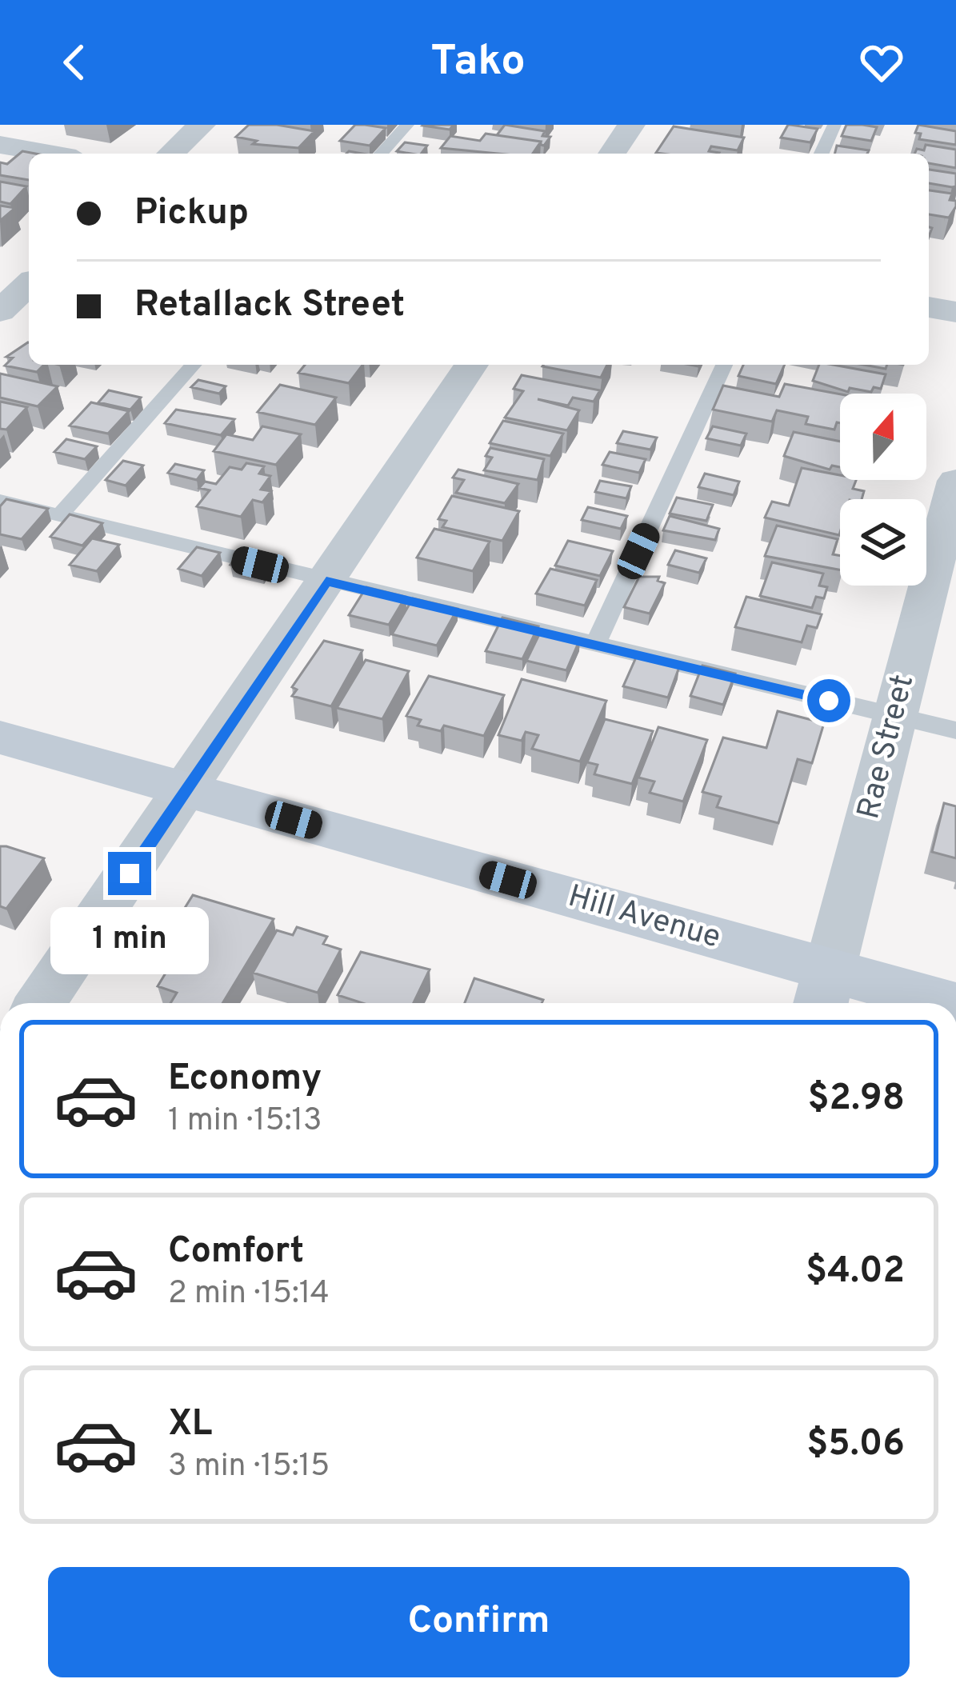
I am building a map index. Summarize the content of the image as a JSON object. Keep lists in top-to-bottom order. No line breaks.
{"streets":{"street":["Rae Street","Hill Avenue"]},"crossings":[["Rae Street","Hill Avenue"]],"north":"top","page":{"header":"Tako","banner":["Pickup","Retallack Street"],"bubble":"1 min","list":[{"name":"Economy","note":"1 min · 15:13","value":"$2.98"},{"name":"Comfort","note":"2 min · 15:14","value":"$4.02"},{"name":"XL","note":"3 min · 15:15","value":"$5.06"}],"buttons":"Confirm"}}
